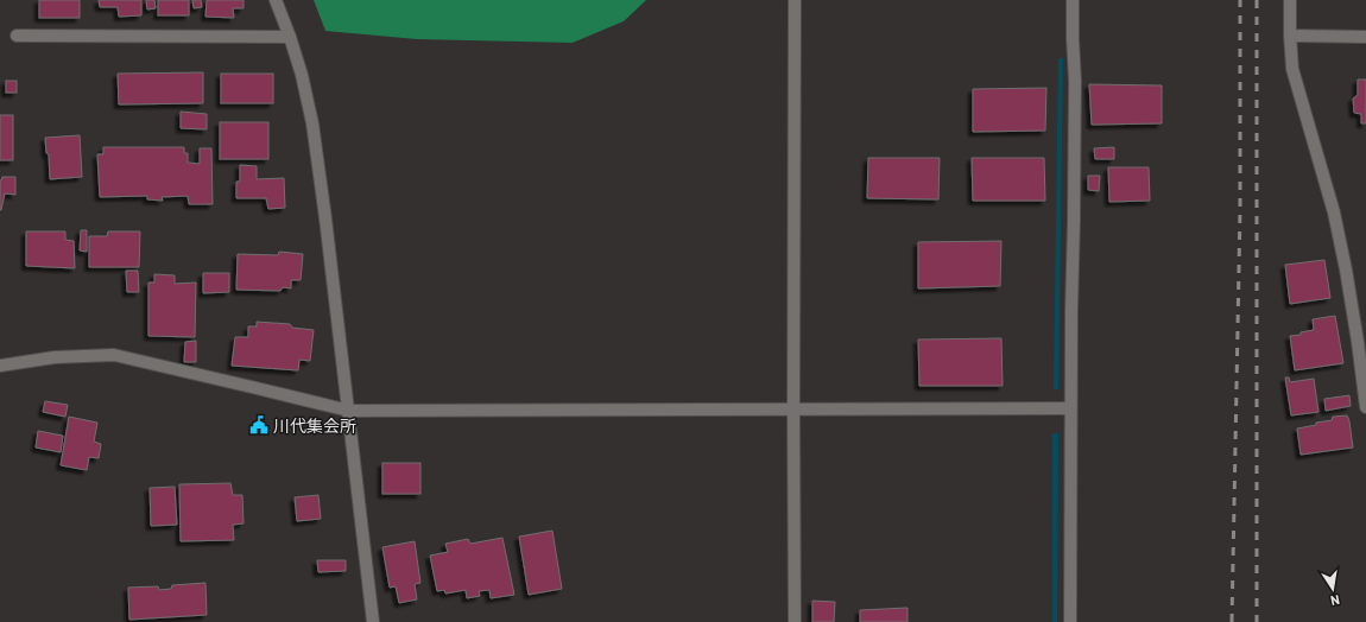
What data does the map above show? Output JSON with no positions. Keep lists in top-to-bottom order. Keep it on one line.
{"places":{"public building":["川代集会所"]},"north":"bottom"}
